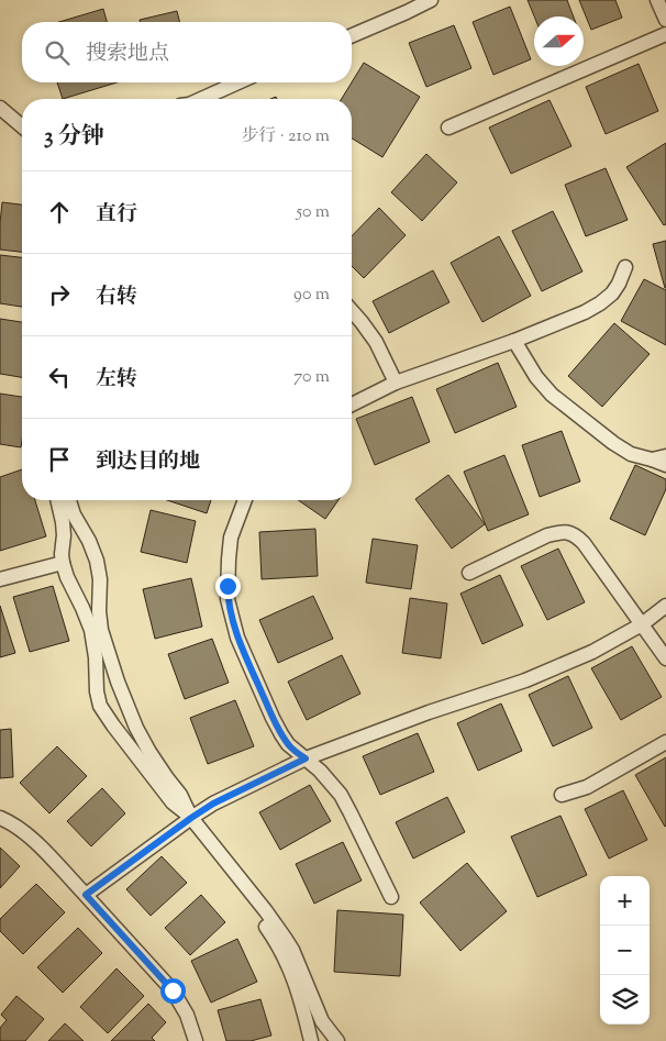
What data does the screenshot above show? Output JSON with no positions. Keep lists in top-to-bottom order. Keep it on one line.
{"north":"right","page":{"search":"搜索地点","heading":["3 分钟","步行 · 210 m"],"list":[["直行","50 m"],["右转","90 m"],["左转","70 m"],"到达目的地"],"map_buttons":["+","−"]}}
